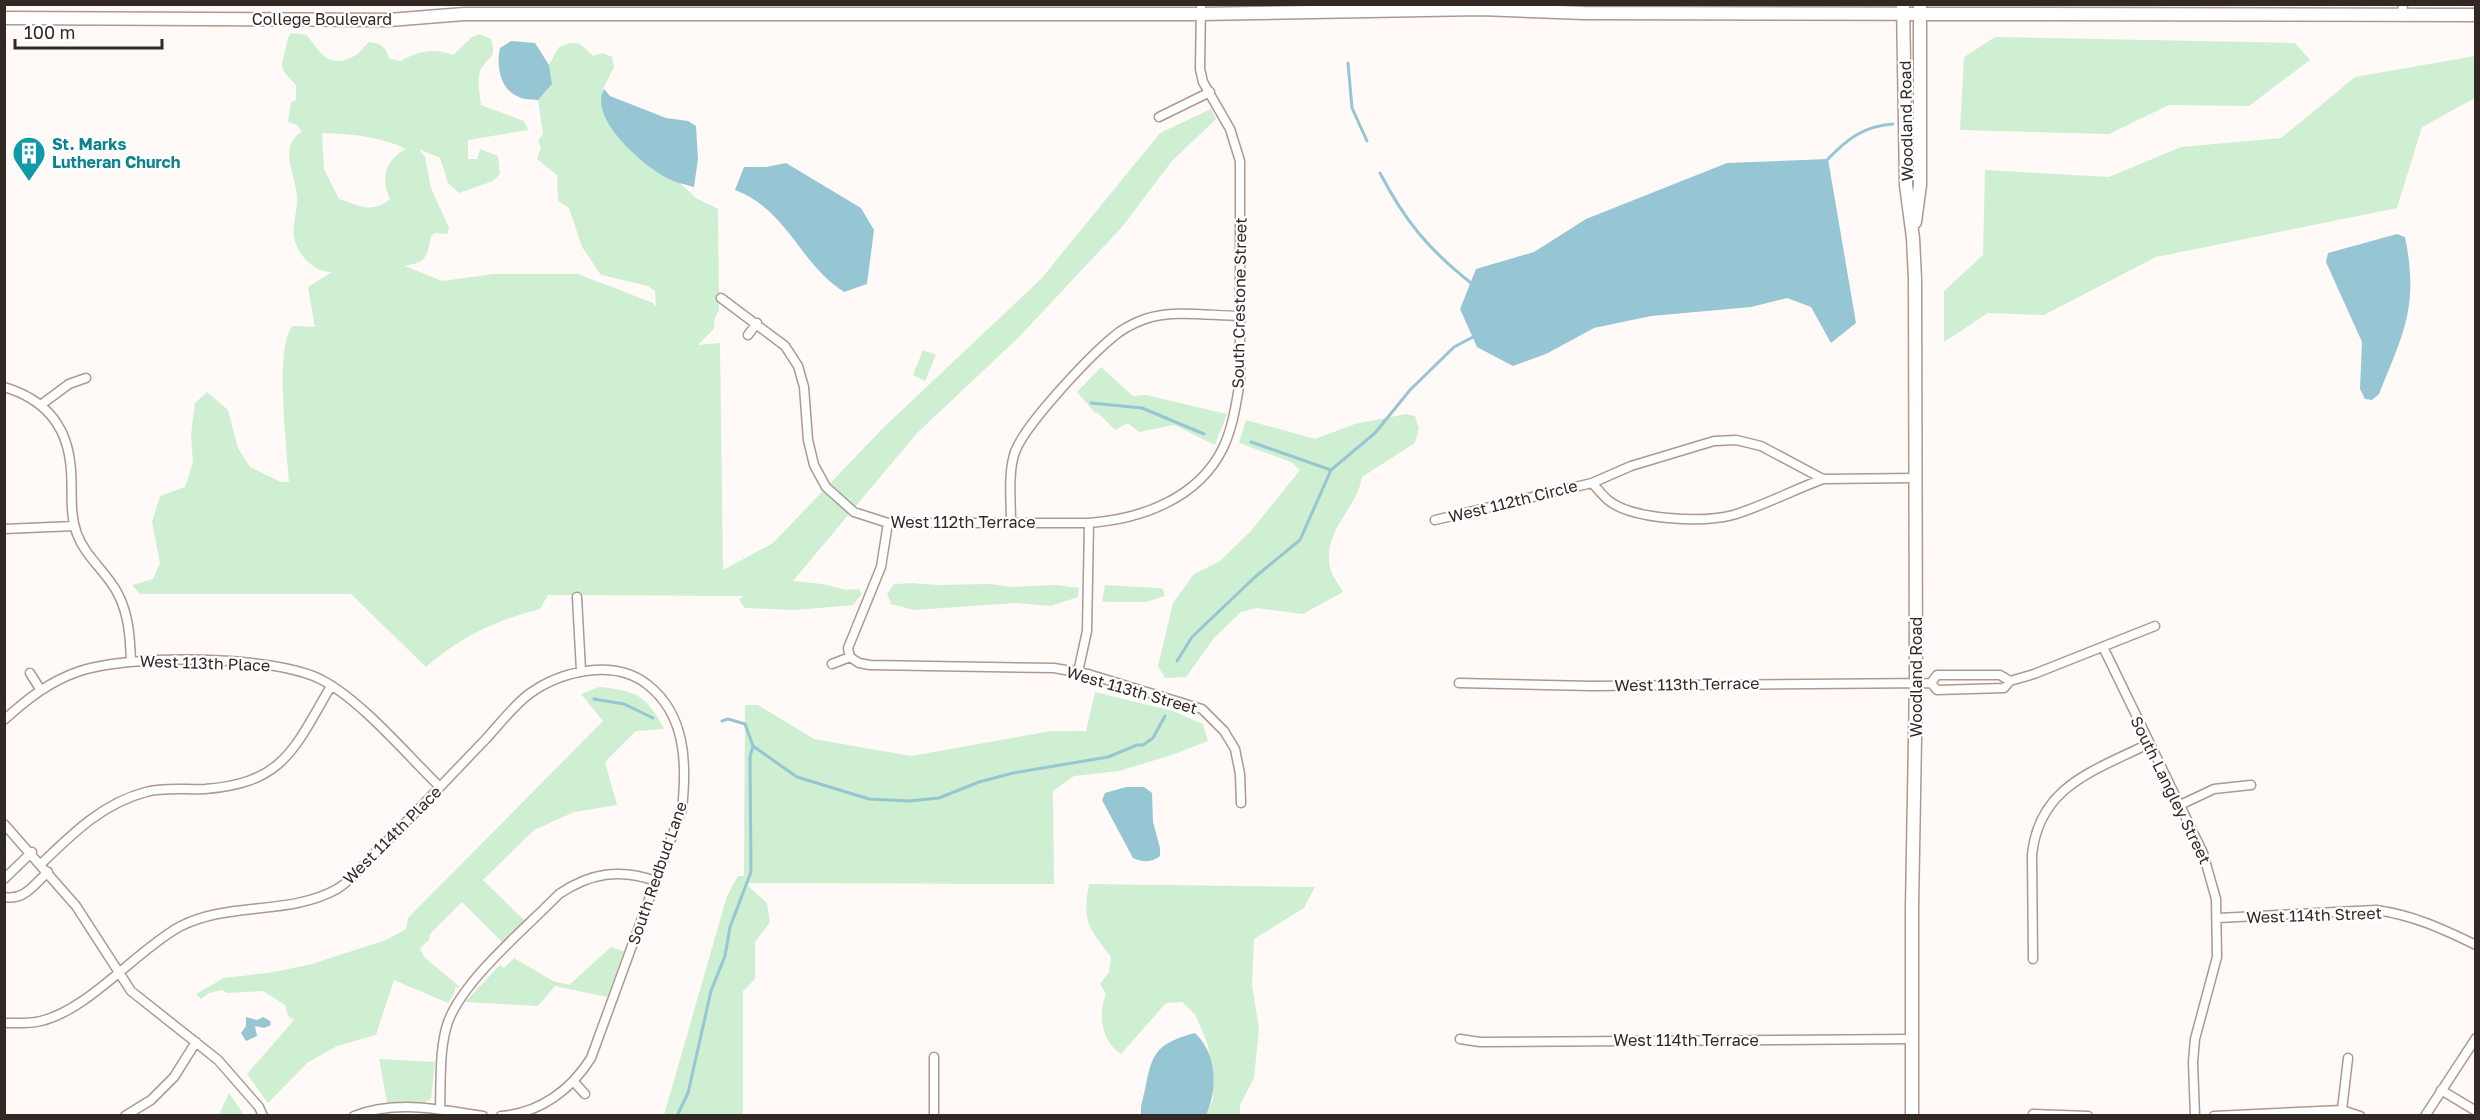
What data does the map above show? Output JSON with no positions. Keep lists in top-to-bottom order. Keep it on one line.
{"streets":{"main road":["College Boulevard","Woodland Road"],"street":["South Crestone Street","West 112th Circle","West 112th Terrace","West 113th Place","West 113th Terrace","West 113th Street","South Langley Street","West 114th Place","South Redbud Lane","West 114th Street","West 114th Terrace"]},"crossings":[["College Boulevard","Woodland Road"],["College Boulevard","South Crestone Street"],["Woodland Road","West 112th Circle"],["Woodland Road","West 113th Terrace"],["Woodland Road","West 114th Terrace"],["South Crestone Street","West 112th Terrace"],["West 113th Place","West 114th Place"],["South Langley Street","West 114th Street"],["West 114th Place","South Redbud Lane"]],"places":{"building":["St. Marks Lutheran Church"]},"scale_bar":"100 m"}
